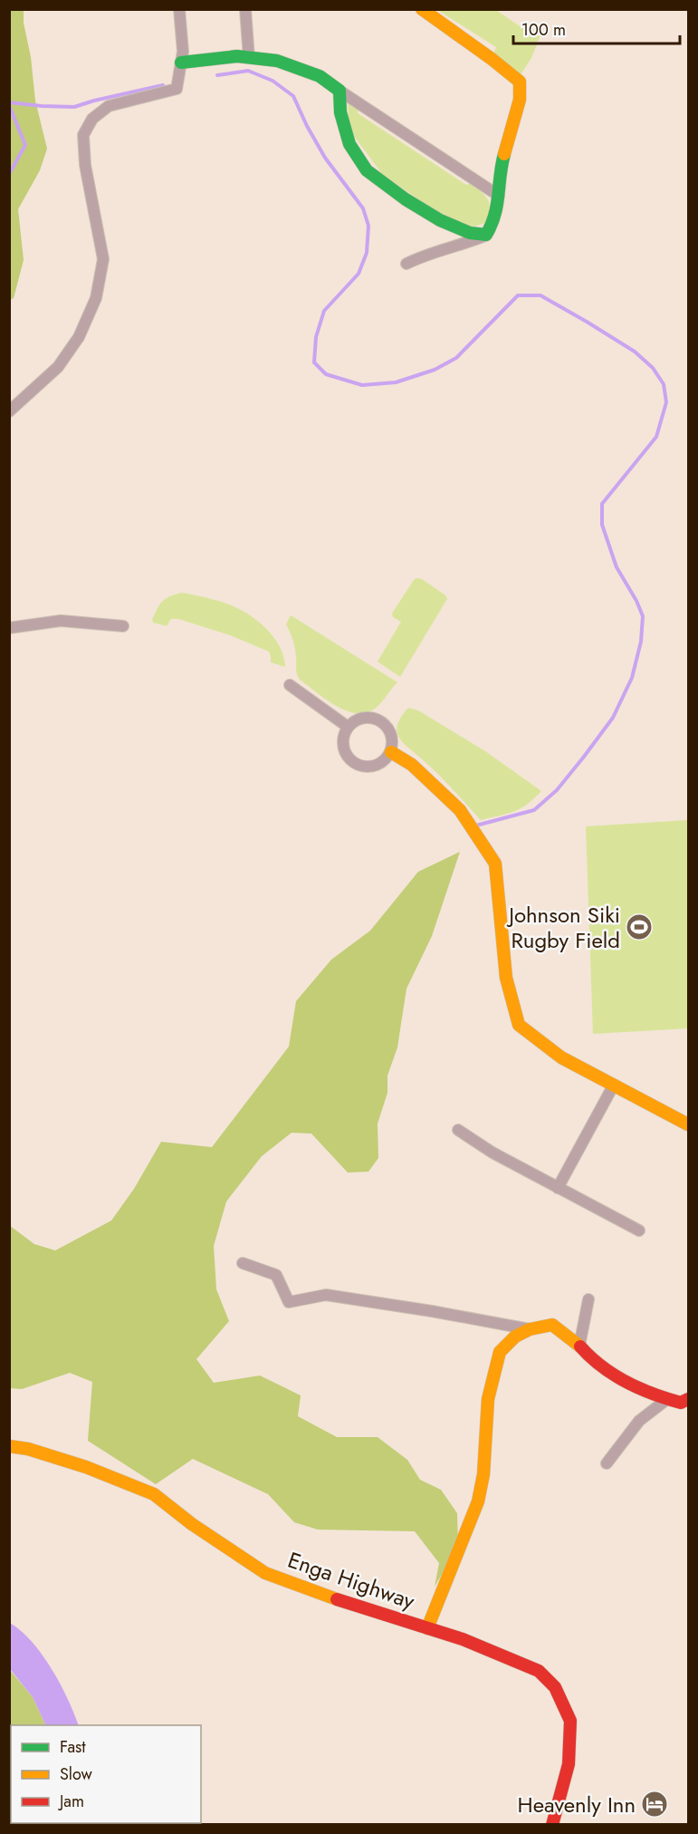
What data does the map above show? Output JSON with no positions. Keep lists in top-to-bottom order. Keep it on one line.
{"streets":{"street":["Enga Highway"]},"places":{"sports":["Johnson Siki Rugby Field"],"hotel":["Heavenly Inn"]},"legend":["Fast","Slow","Jam"],"scale_bar":"100 m"}
